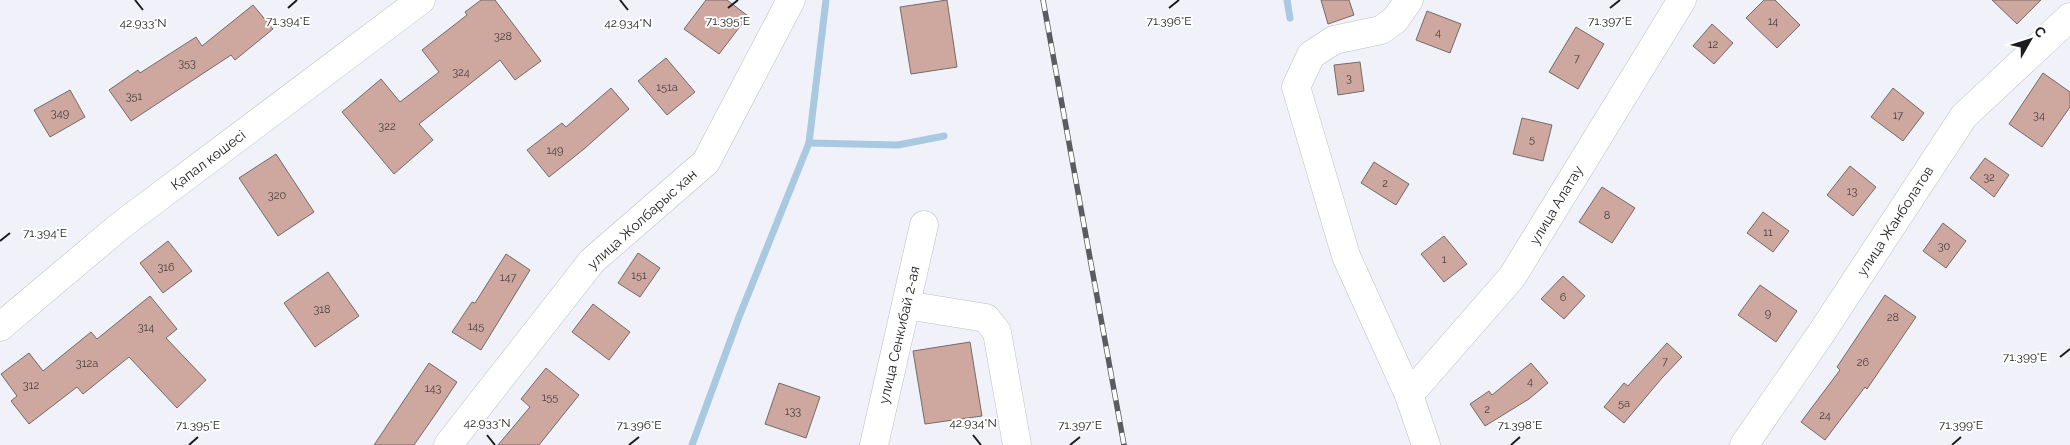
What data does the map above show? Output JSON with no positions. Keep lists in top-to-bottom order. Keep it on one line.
{"streets":{"street":["Қапал көшесі","улица Алатау","улица Жолбарыс хан","улица Жанболатов","улица Сенкибай 2-ая"]},"house_numbers":["14","4","328","12","7","353","324","3","151а","351","349","17","34","322","5","149","32","2","13","320","8","11","30","1","316","151","147","6","318","9","28","145","314","7","26","312а","4","312","143","155","5а","2","133","24"],"north":"top right","coordinates":["71.394°E","71.395°E","71.396°E","71.397°E","42.933°N","42.934°N","71.399°E","71.398°E"]}
